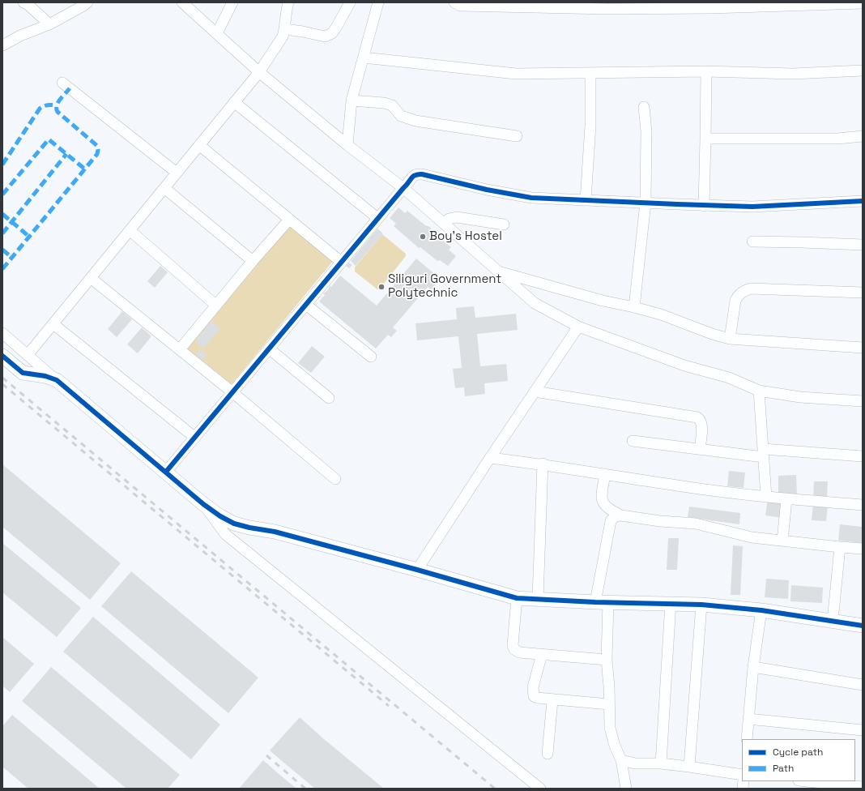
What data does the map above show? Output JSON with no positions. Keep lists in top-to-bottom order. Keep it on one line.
{"places":["Boy's Hostel","Siliguri Government Polytechnic"],"legend":["Cycle path","Path"]}
